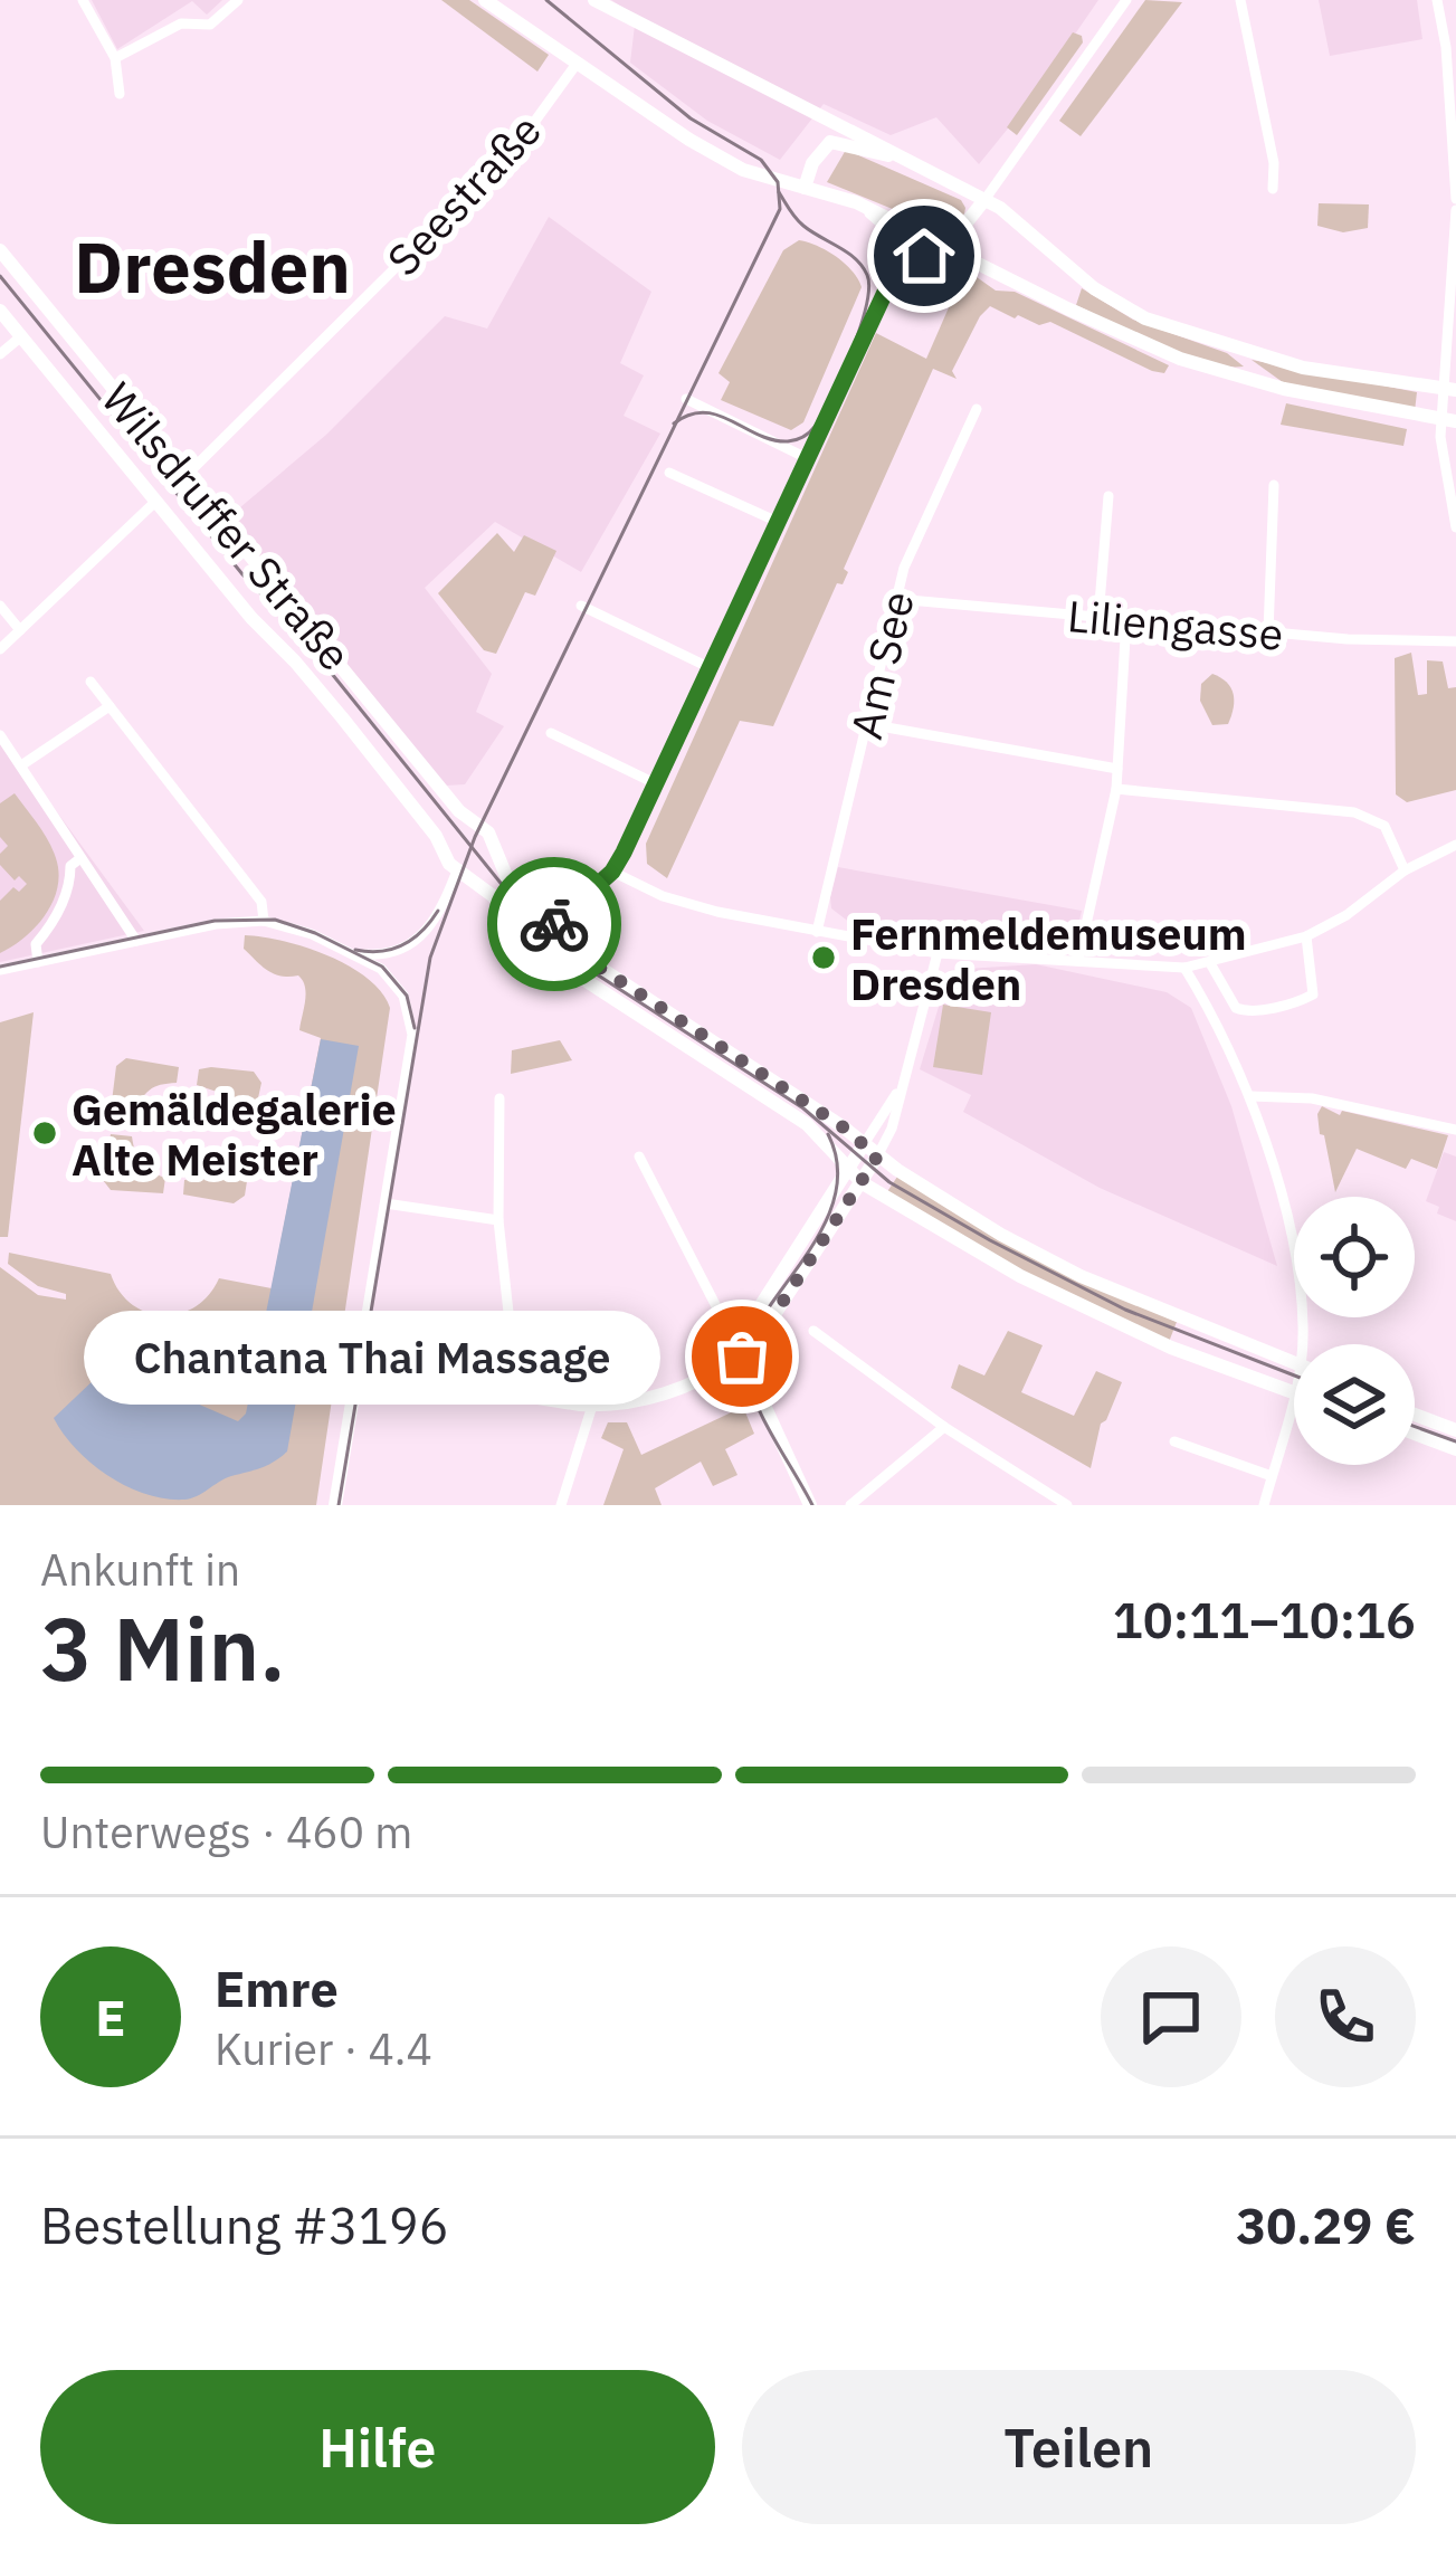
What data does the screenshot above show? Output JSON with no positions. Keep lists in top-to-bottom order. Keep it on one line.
{"streets":{"street":["Seestraße","Wilsdruffer Straße","Liliengasse","Am See"]},"crossings":[["Seestraße","Wilsdruffer Straße"],["Liliengasse","Am See"]],"districts":["Dresden"],"places":["Fernmeldemuseum Dresden","Gemäldegalerie Alte Meister","Chantana Thai Massage"],"page":{"bubble":"Chantana Thai Massage","heading":["3 Min.","Ankunft in","10:11–10:16"],"panel":["Emre","Kurier · 4.4","Bestellung #3196","30.29 €"],"bar":"Unterwegs · 460 m","round":"E","buttons":["Hilfe","Teilen"]}}
